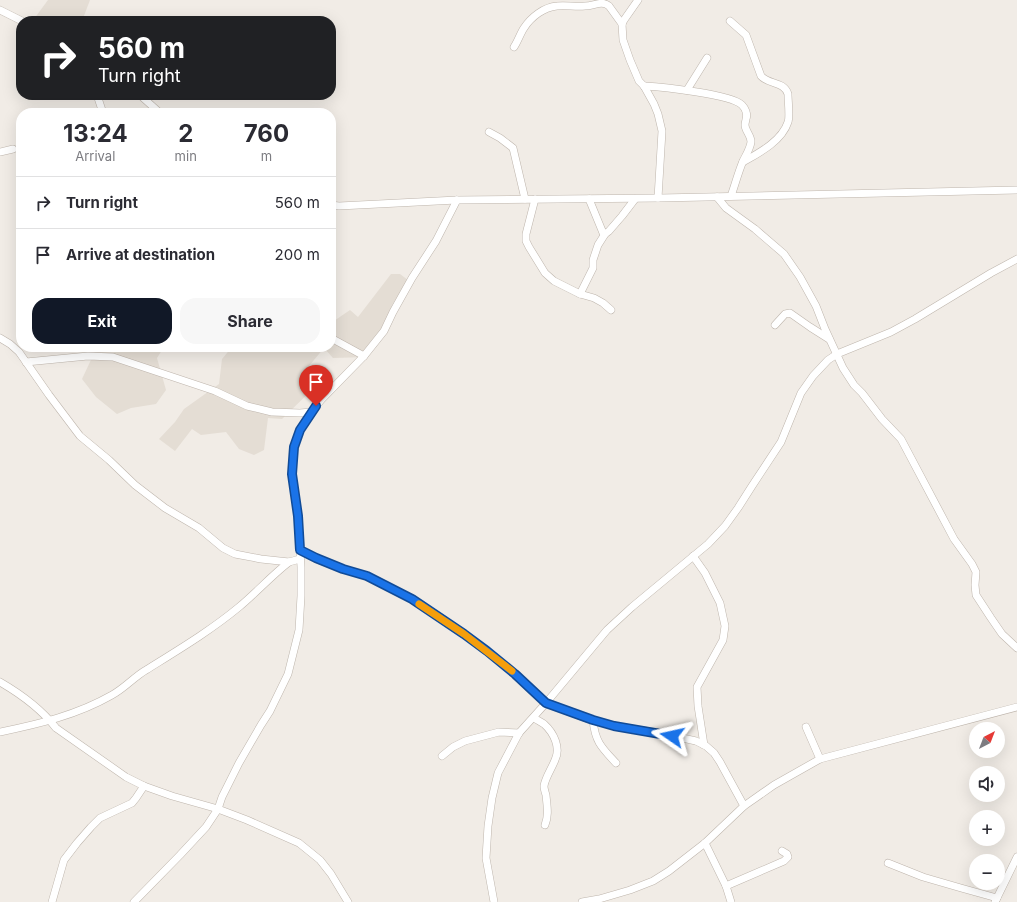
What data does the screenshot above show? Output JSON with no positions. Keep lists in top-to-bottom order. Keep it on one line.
{"north":"top right","page":{"turn":["560 m","Turn right"],"eta":["13:24","Arrival","2","min","760","m"],"list":[{"name":"Turn right","value":"560 m"},{"name":"Arrive at destination","value":"200 m"}],"buttons":["Exit","Share"],"map_buttons":["+","−"]}}
